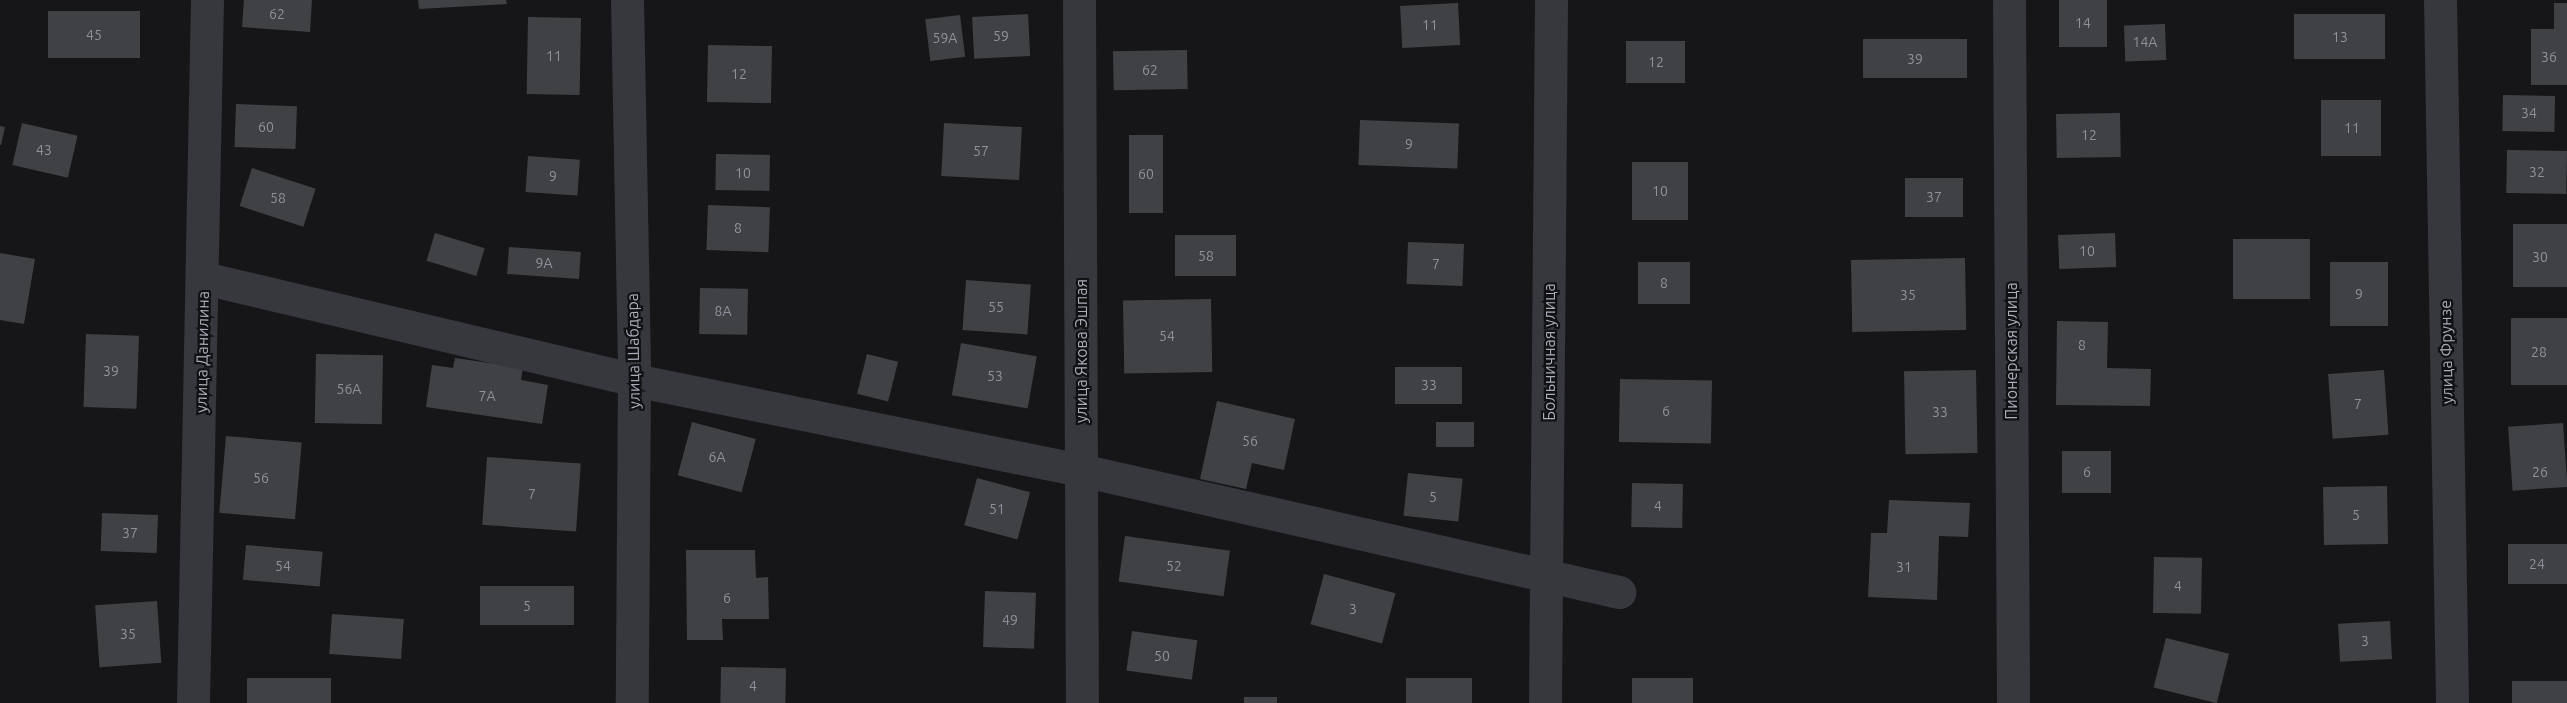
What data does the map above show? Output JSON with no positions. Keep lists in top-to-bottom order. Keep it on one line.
{"streets":{"street":["улица Шабдара","улица Якова Эшпая","Пионерская улица","улица Данилина","Больничная улица","улица Фрунзе"]},"house_numbers":["62","14","11","45","59","13","59А","14А","11","36","39","12","62","12","34","60","11","12","9","43","57","32","10","60","9","10","37","58","8","10","58","30","9А","7","8","9","35","55","8А","54","8","28","39","53","33","56А","7А","7","6","33","56","6А","6","26","56","7","5","4","51","5","37","24","54","52","31","4","6","5","3","49","35","3","50","4"]}
